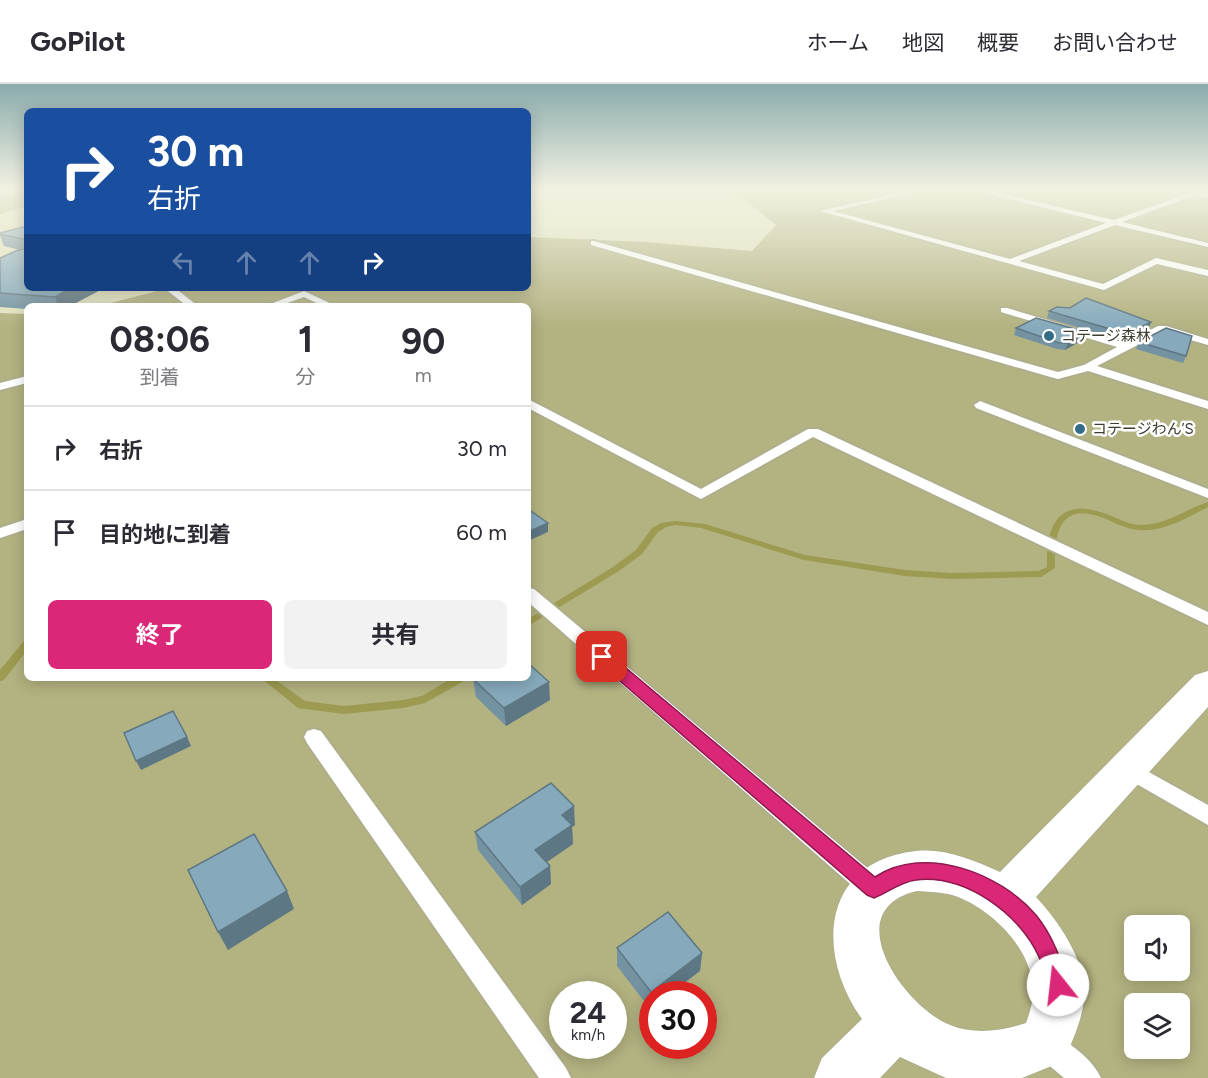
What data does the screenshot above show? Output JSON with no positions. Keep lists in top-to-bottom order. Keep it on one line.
{"places":["コテージ森林","コテージわん’S"],"page":{"header":"GoPilot","nav":["ホーム","地図","概要","お問い合わせ"],"turn":["30 m","右折"],"eta":["08:06","到着","1","分","90","m"],"list":[{"name":"右折","value":"30 m"},{"name":"目的地に到着","value":"60 m"}],"buttons":["終了","共有"],"speed":"24 km/h","limit":"30"}}
